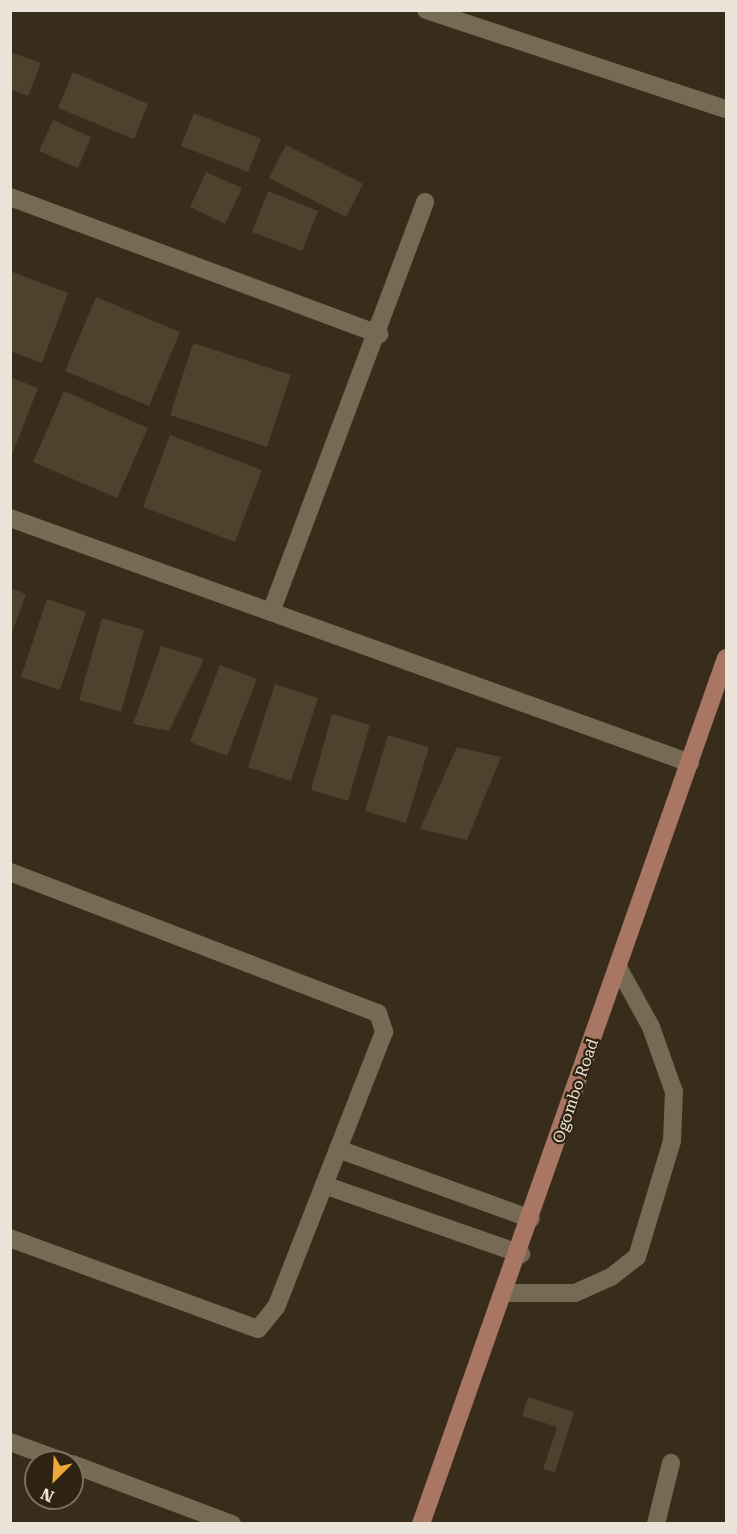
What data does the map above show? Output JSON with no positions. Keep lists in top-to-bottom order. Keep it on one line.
{"streets":{"main road":["Ogombo Road"]},"north":"bottom left"}
